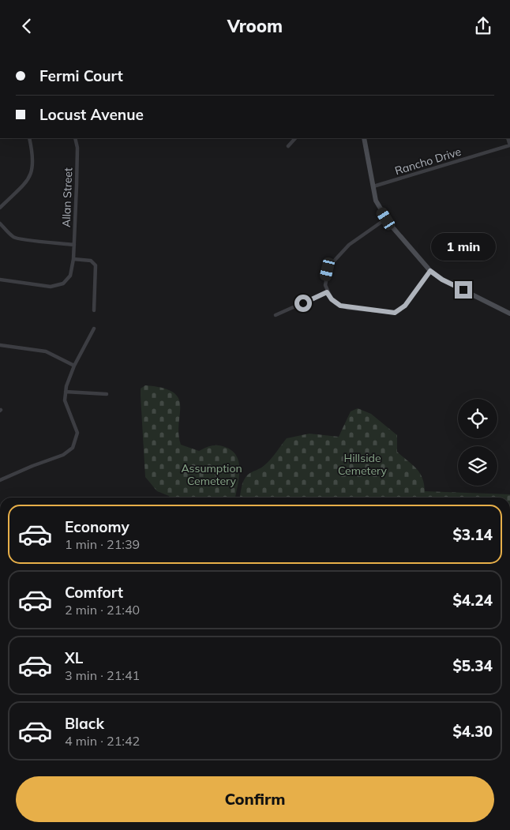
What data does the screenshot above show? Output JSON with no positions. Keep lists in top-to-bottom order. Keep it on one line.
{"streets":{"street":["Rancho Drive","Allan Street"]},"parks":["Hillside Cemetery","Assumption Cemetery"],"page":{"header":"Vroom","banner":["Fermi Court","Locust Avenue"],"bubble":"1 min","list":[{"name":"Economy","note":"1 min · 21:39","value":"$3.14"},{"name":"Comfort","note":"2 min · 21:40","value":"$4.24"},{"name":"XL","note":"3 min · 21:41","value":"$5.34"},{"name":"Black","note":"4 min · 21:42","value":"$4.30"}],"buttons":"Confirm"}}
